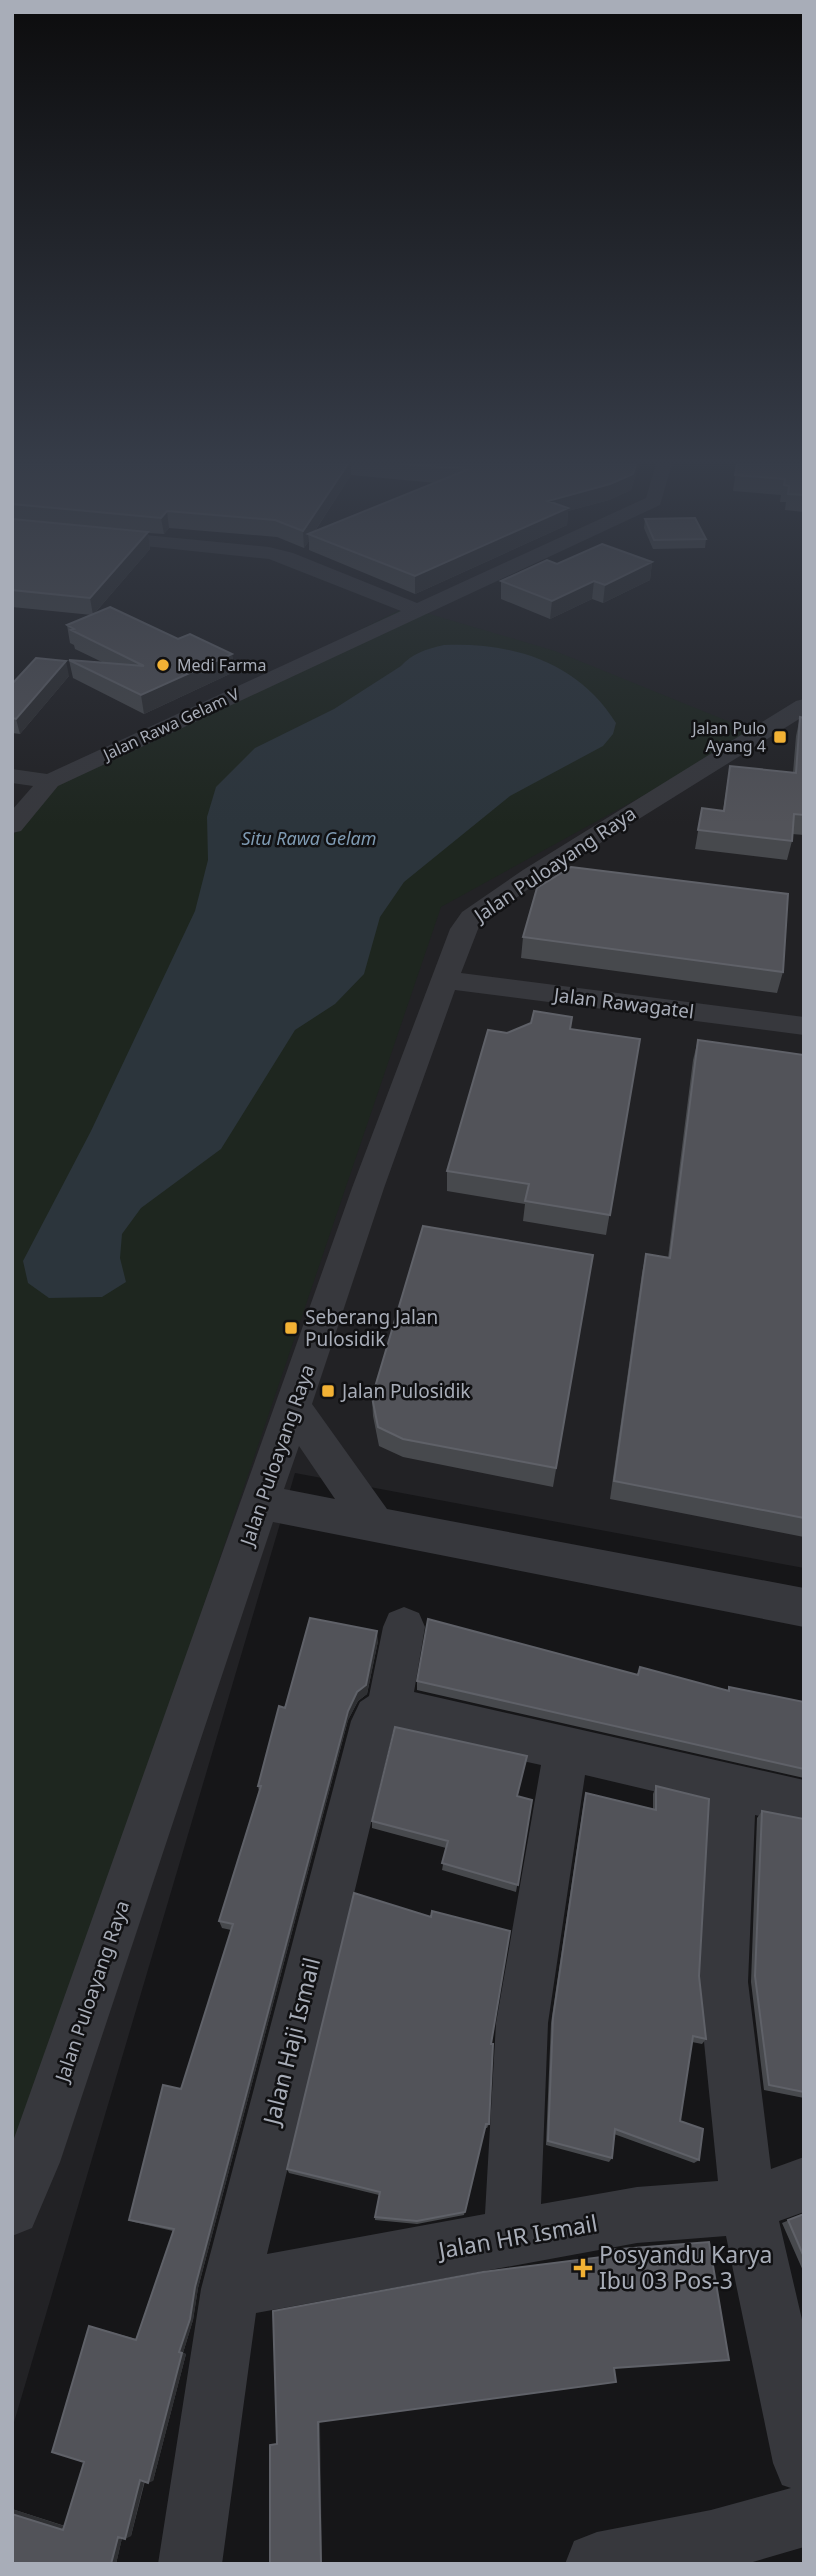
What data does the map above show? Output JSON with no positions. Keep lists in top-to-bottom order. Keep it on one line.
{"streets":{"street":["Jalan Rawa Gelam V","Jalan Puloayang Raya","Jalan Rawagatel","Jalan Haji Ismail","Jalan HR Ismail"]},"crossings":[["Jalan Puloayang Raya","Jalan Rawagatel"],["Jalan Haji Ismail","Jalan HR Ismail"]],"water":["Situ Rawa Gelam"],"places":{"other":["Medi Farma"],"transit":["Jalan Pulo Ayang 4","Seberang Jalan Pulosidik","Jalan Pulosidik"],"health":["Posyandu Karya Ibu 03 Pos-3"]}}
